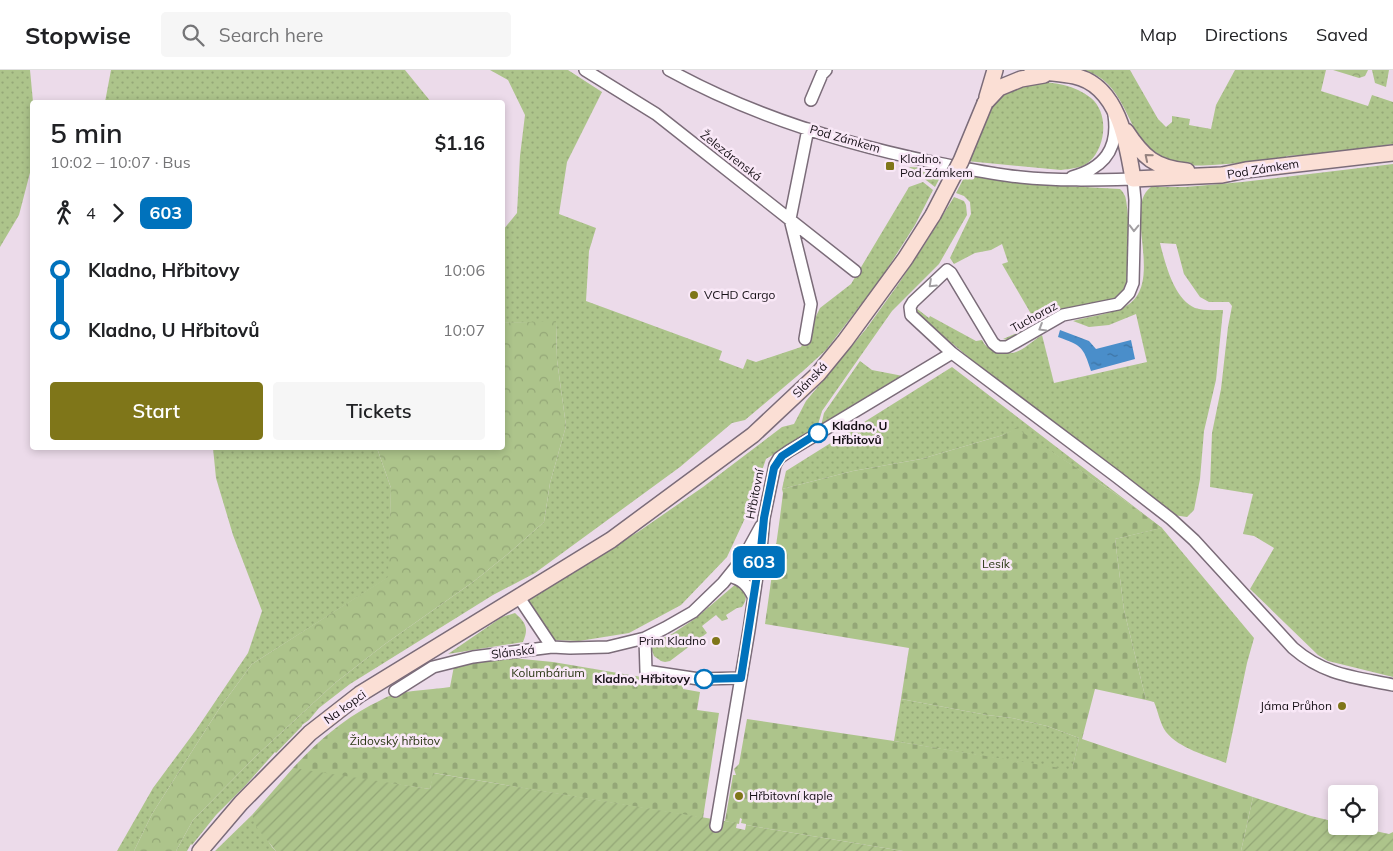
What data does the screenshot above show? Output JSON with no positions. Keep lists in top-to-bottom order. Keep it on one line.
{"streets":{"main road":["Pod Zámkem","Slánská","Na kopci"],"street":["Železárenská","Tuchoraz","Hřbitovní"]},"crossings":[["Pod Zámkem","Tuchoraz"],["Tuchoraz","Hřbitovní"],["Slánská","Hřbitovní"],["Slánská","Na kopci"]],"parks":["Lesík","Kolumbárium","Židovský hřbitov"],"places":{"transit":["Kladno, Pod Zámkem"],"other":["VCHD Cargo","Kladno, U Hřbitovů","Prim Kladno","Kladno, Hřbitovy","Jáma Průhon","Hřbitovní kaple"]},"lines":["bus line 603"],"page":{"header":"Stopwise","search":"Search here","nav":["Map","Directions","Saved"],"on_map":"603","heading":["5 min","10:02 – 10:07 · Bus","$1.16"],"legs":["4","603"],"list":[{"name":"Kladno, Hřbitovy","value":"10:06"},{"name":"Kladno, U Hřbitovů","value":"10:07"}],"buttons":["Start","Tickets"]}}
